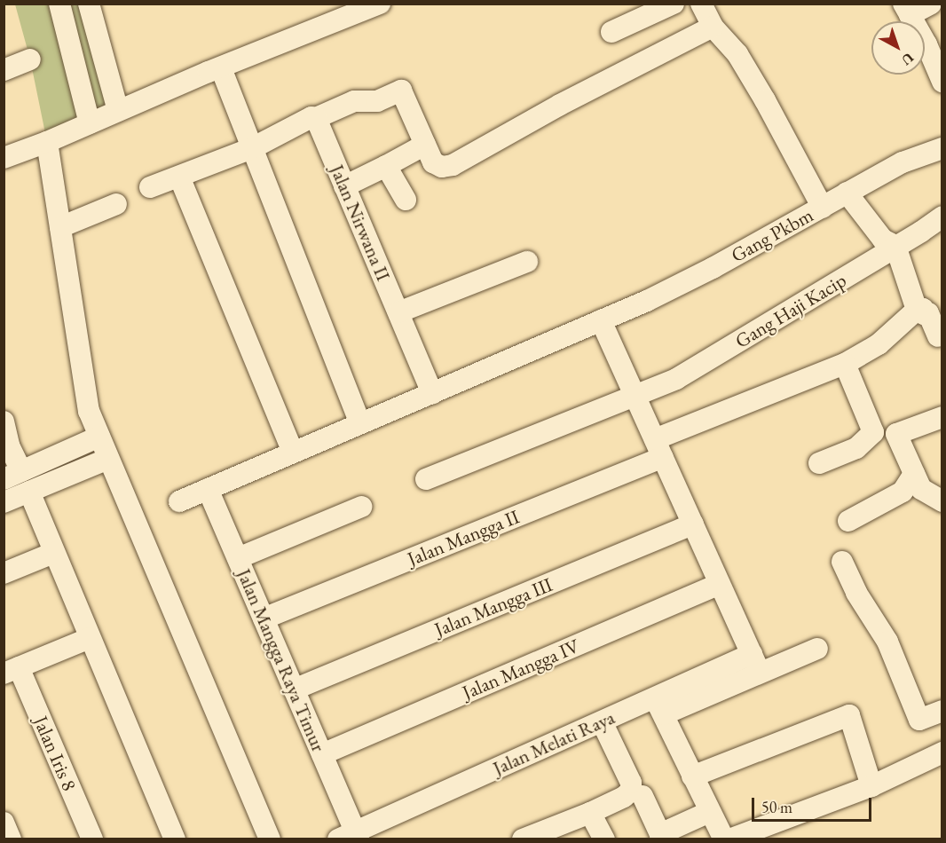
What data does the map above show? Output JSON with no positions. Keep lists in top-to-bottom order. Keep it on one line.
{"streets":{"street":["Jalan Nirwana II","Gang Pkbm","Gang Haji Kacip","Jalan Mangga II","Jalan Mangga III","Jalan Mangga Raya Timur","Jalan Mangga IV","Jalan Melati Raya","Jalan Iris 8"]},"crossings":[["Jalan Nirwana II","Gang Pkbm"],["Gang Pkbm","Jalan Mangga Raya Timur"],["Jalan Mangga II","Jalan Mangga Raya Timur"],["Jalan Mangga III","Jalan Mangga Raya Timur"],["Jalan Mangga Raya Timur","Jalan Mangga IV"],["Jalan Mangga Raya Timur","Jalan Melati Raya"]],"scale_bar":"50 m","north":"bottom right"}
